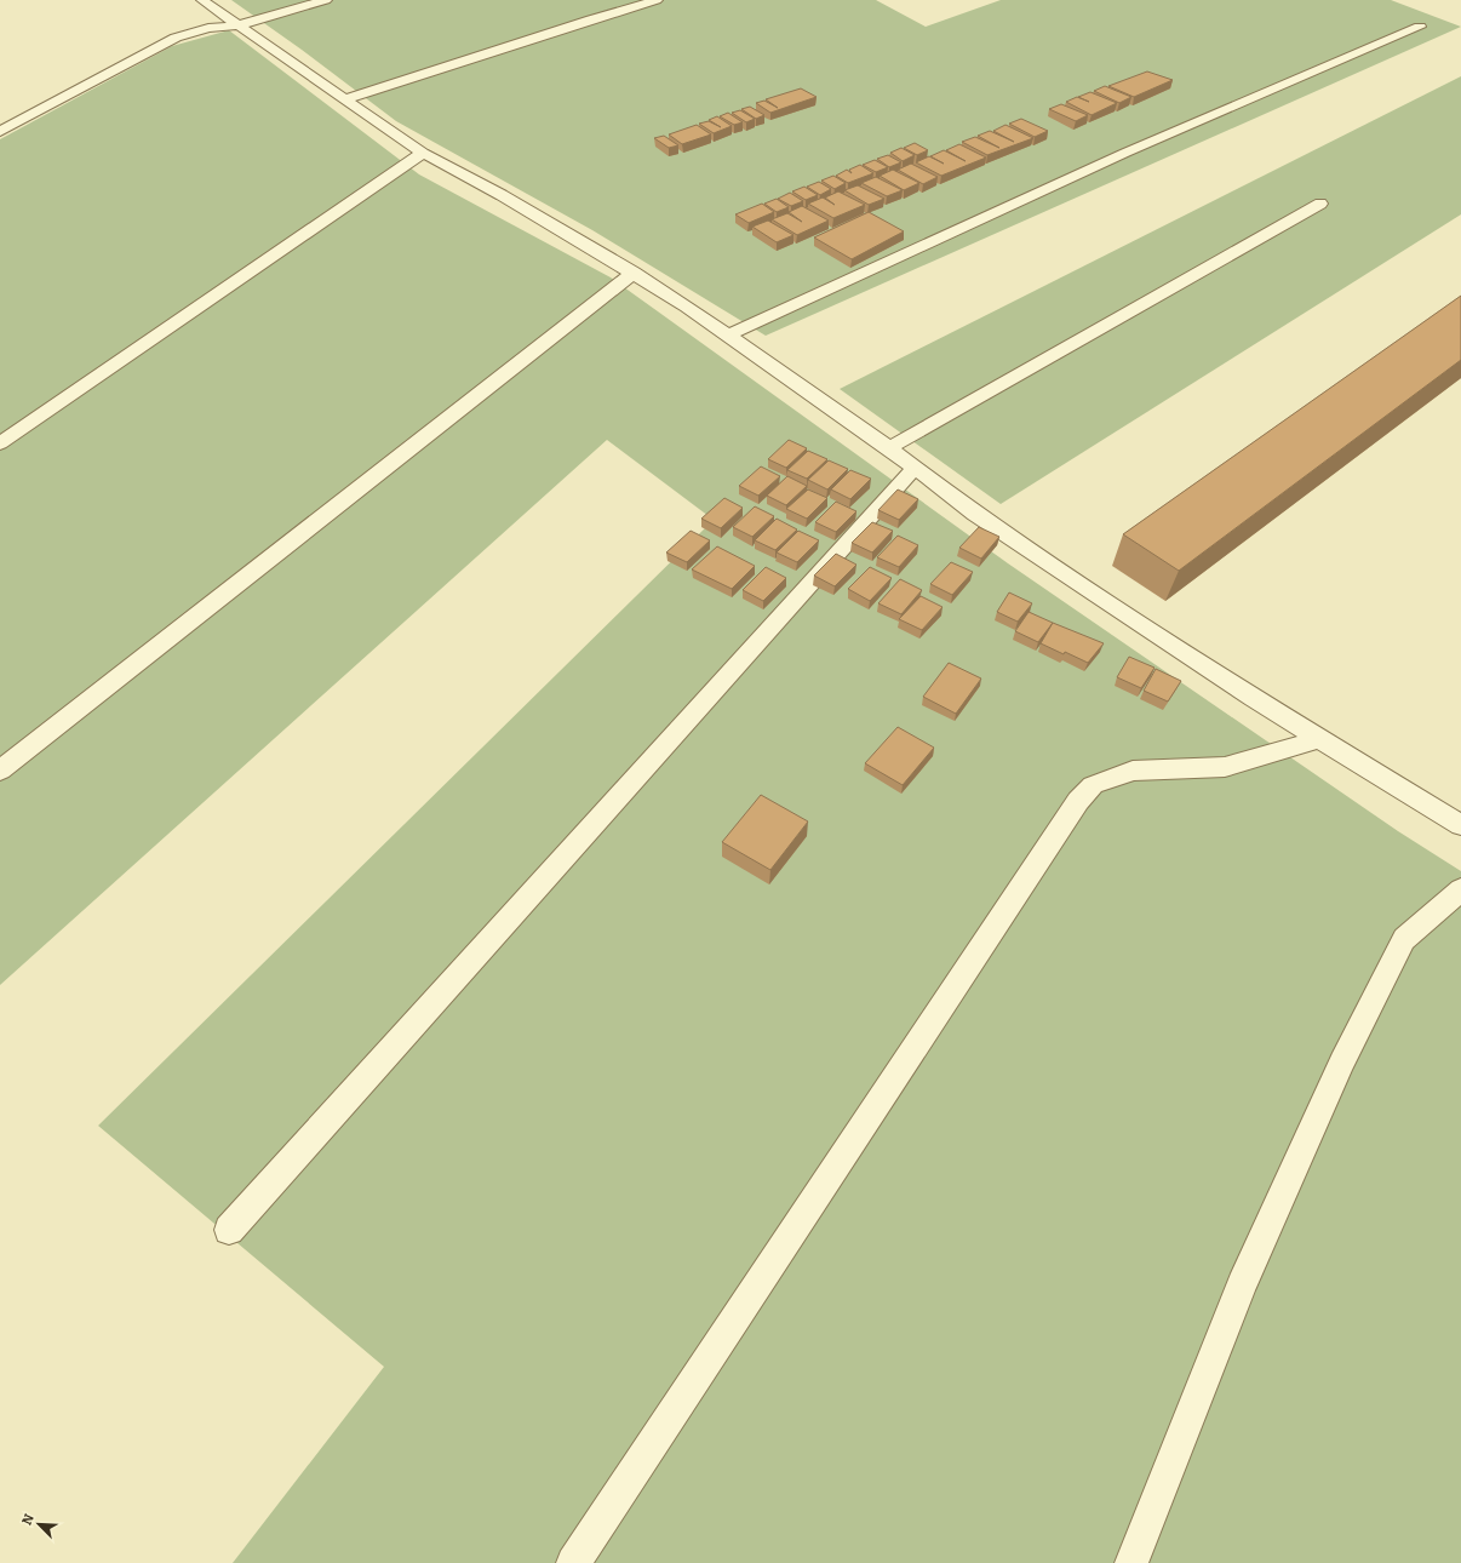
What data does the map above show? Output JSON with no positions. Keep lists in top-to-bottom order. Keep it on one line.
{"north":"top left"}
